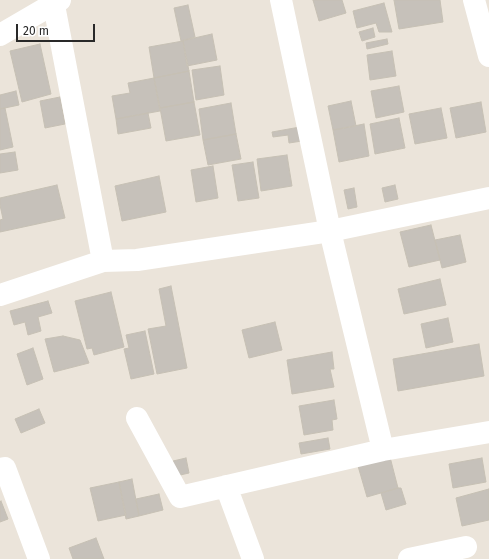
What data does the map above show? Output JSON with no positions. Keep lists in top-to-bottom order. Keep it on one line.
{"scale_bar":"20 m"}
